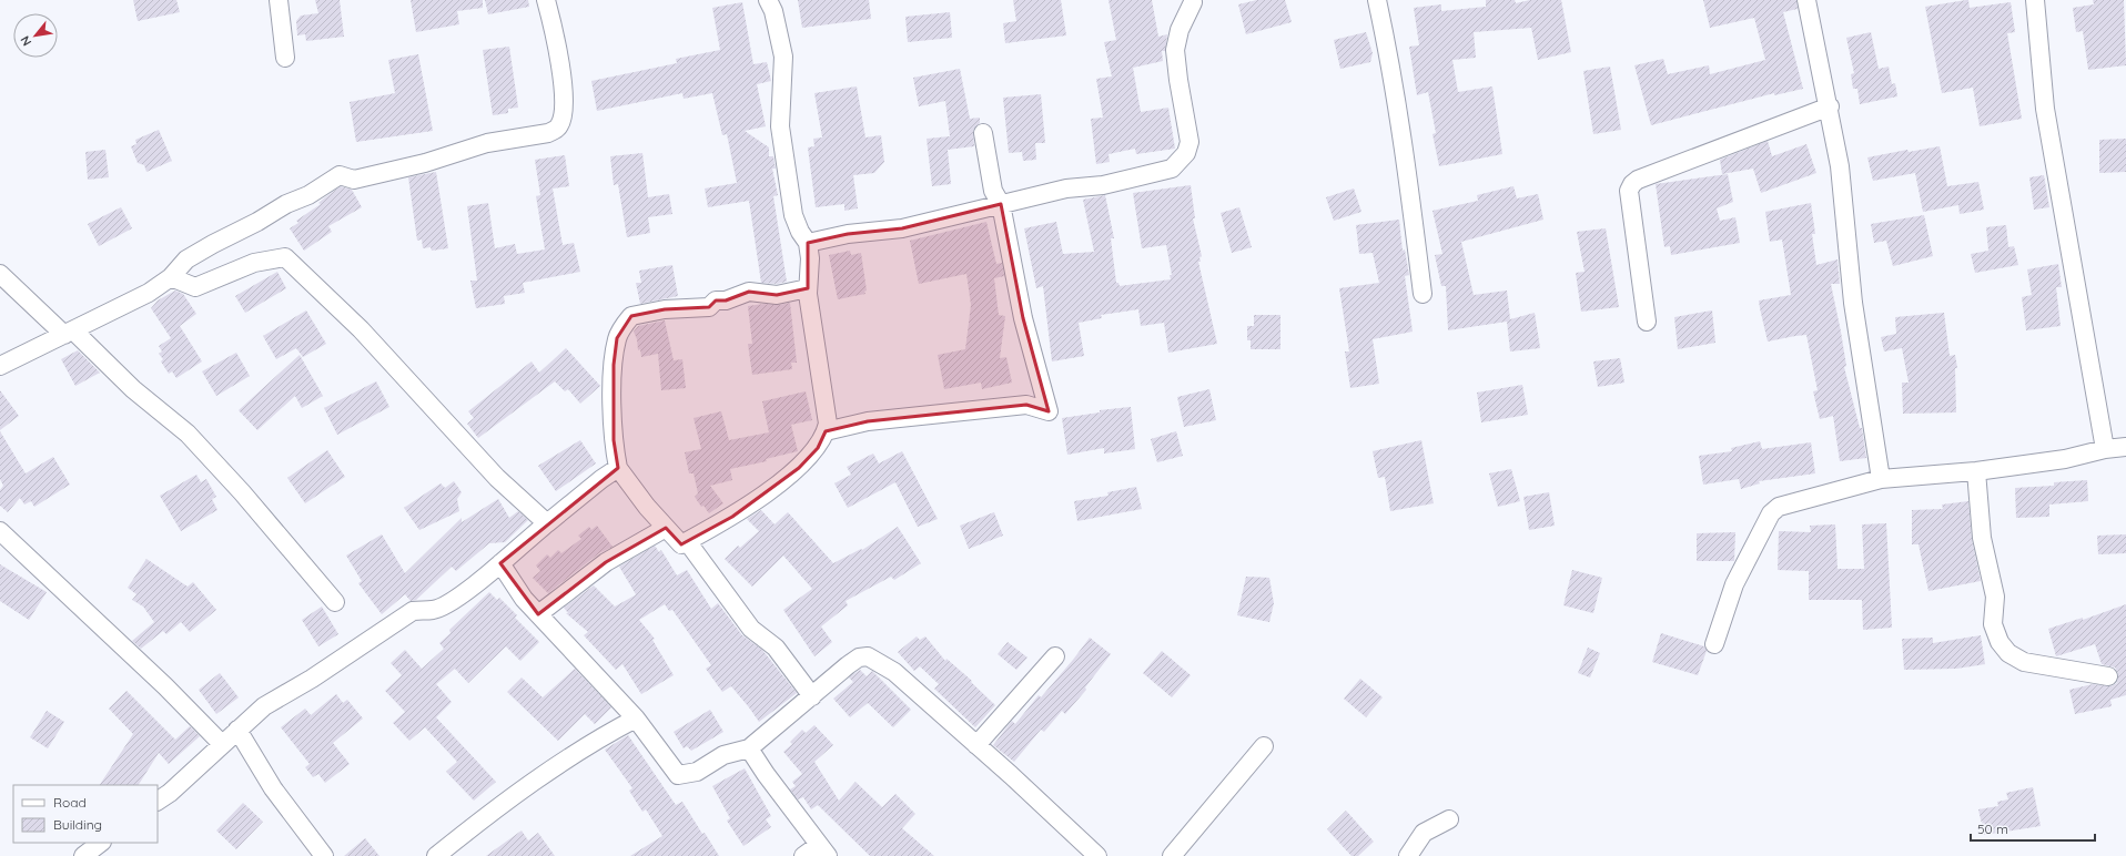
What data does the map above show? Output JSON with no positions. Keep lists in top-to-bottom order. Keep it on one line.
{"legend":["Road","Building"],"scale_bar":"50 m","north":"bottom left"}
